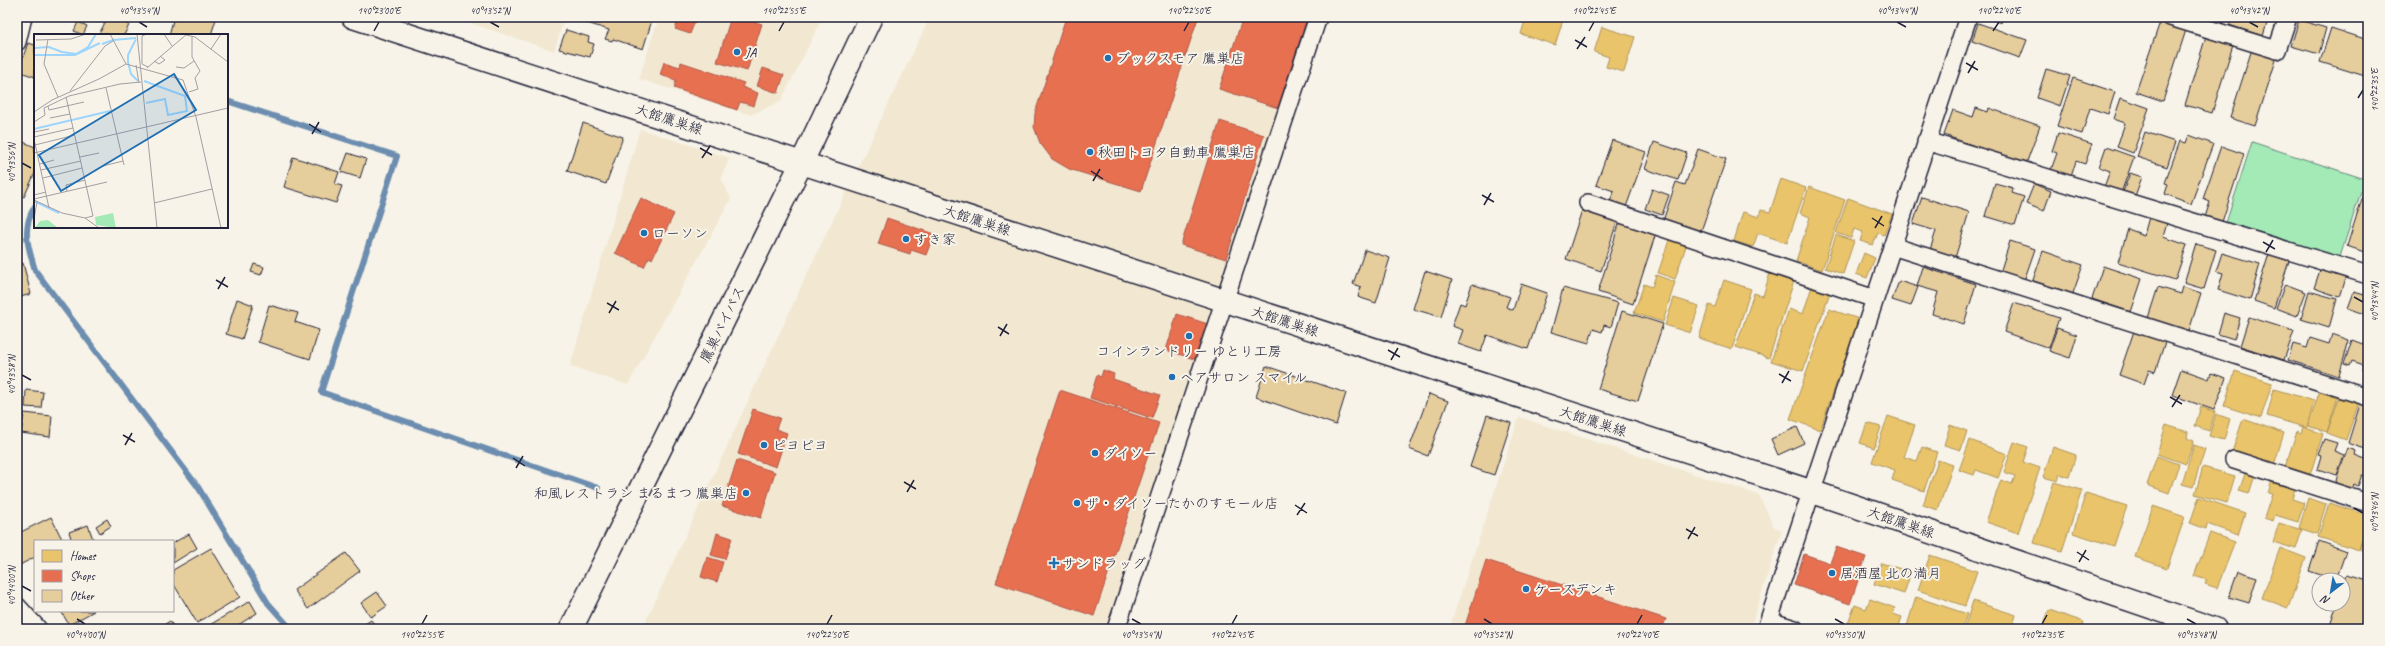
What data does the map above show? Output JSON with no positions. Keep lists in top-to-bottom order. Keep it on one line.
{"streets":{"main road":["大館鷹巣線","鷹巣バイパス"]},"crossings":[["大館鷹巣線","鷹巣バイパス"]],"places":{"other":["JA","ブックスモア 鷹巣店","秋田トヨタ自動車 鷹巣店","ローソン","すき家","コインランドリー ゆとり工房","ヘアサロン スマイル","ピヨピヨ","ダイソー","和風レストラン まるまつ 鷹巣店","ザ・ダイソーたかのすモール店","居酒屋 北の満月","ケーズデンキ"],"health":["サンドラッグ"]},"legend":["Homes","Shops","Other"],"north":"bottom left","coordinates":["40°13'54\"N","140°23'00\"E","40°13'52\"N","140°22'55\"E","140°22'50\"E","140°22'45\"E","40°13'44\"N","140°22'40\"E","40°13'42\"N","140°22'35\"E","40°13'56\"N","40°13'58\"N","40°13'46\"N","40°14'00\"N","40°13'50\"N","40°13'48\"N"]}
